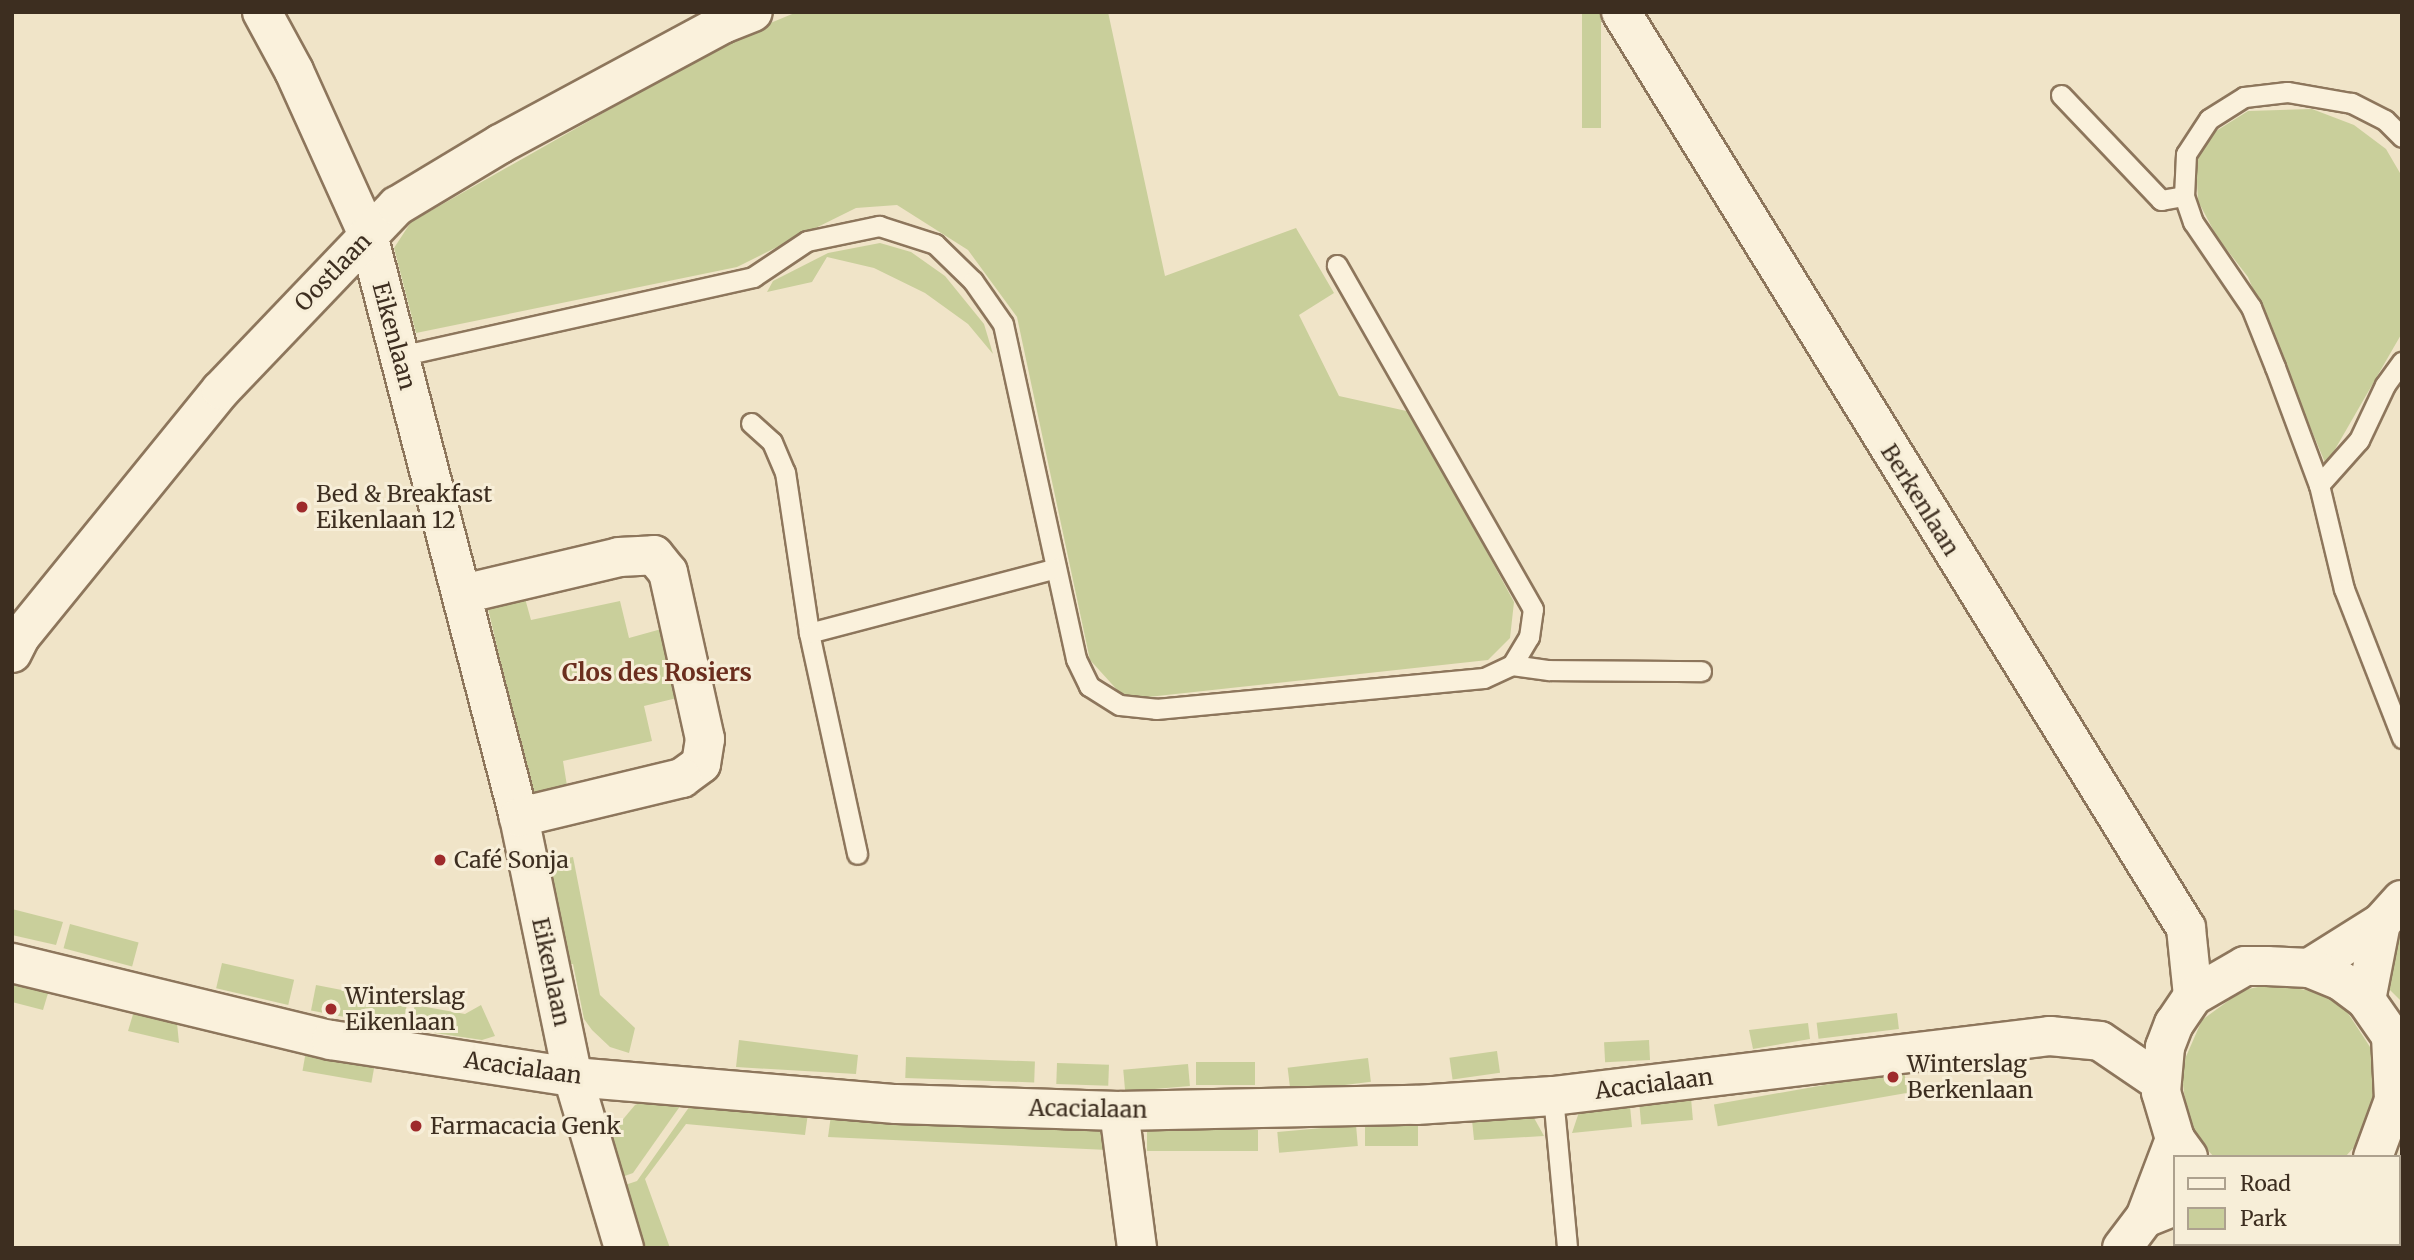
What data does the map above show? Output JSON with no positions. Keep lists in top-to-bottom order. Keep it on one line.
{"streets":{"street":["Oostlaan","Eikenlaan","Berkenlaan","Acacialaan"]},"crossings":[["Oostlaan","Eikenlaan"],["Eikenlaan","Acacialaan"]],"districts":["Clos des Rosiers"],"places":["Bed & Breakfast Eikenlaan 12","Café Sonja","Winterslag Eikenlaan","Winterslag Berkenlaan","Farmacacia Genk"],"legend":["Road","Park"]}
